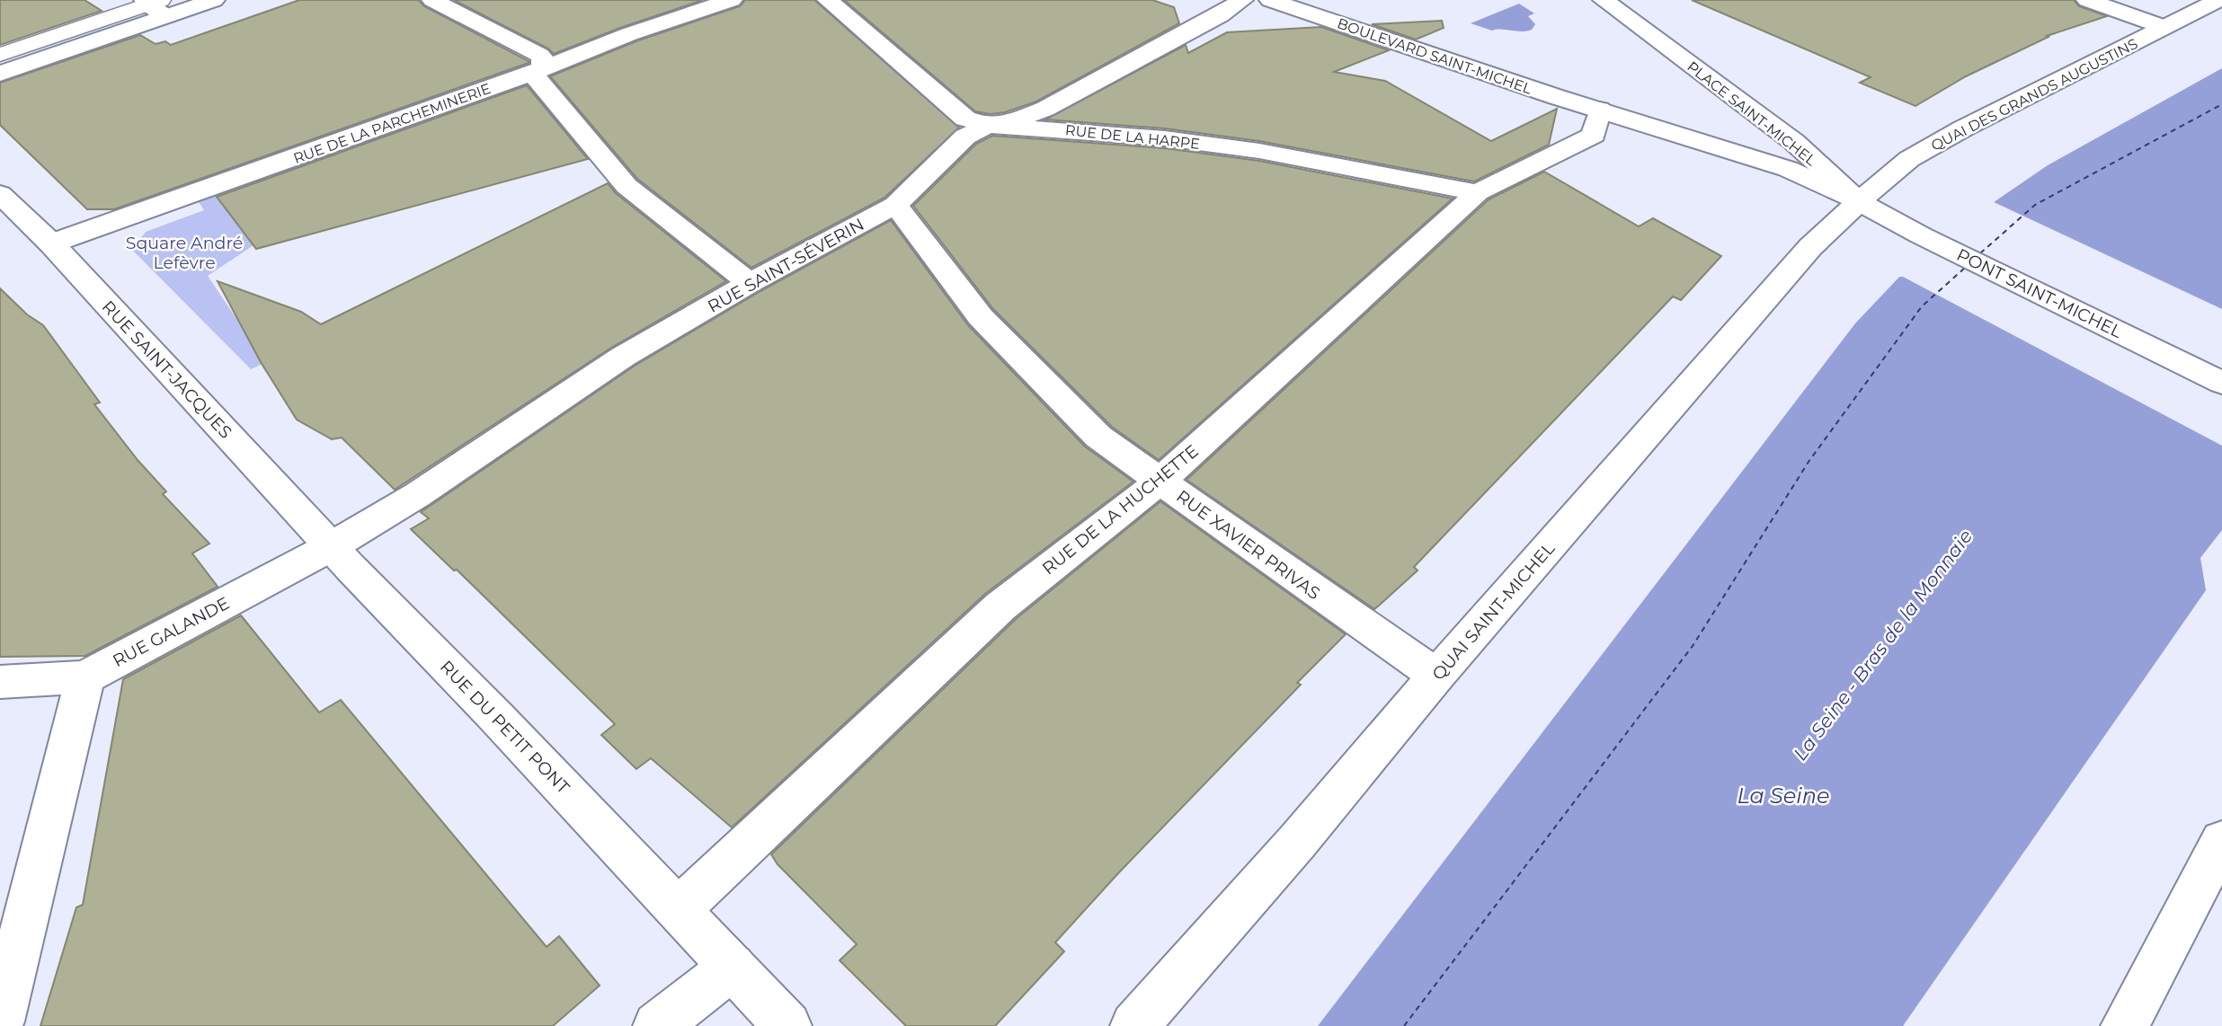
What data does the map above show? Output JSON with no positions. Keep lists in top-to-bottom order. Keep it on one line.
{"streets":{"street":["BOULEVARD SAINT-MICHEL","QUAI DES GRANDS AUGUSTINS","PLACE SAINT-MICHEL","RUE DE LA PARCHEMINERIE","RUE DE LA HARPE","RUE SAINT-SÉVERIN","PONT SAINT-MICHEL","RUE SAINT-JACQUES","RUE DE LA HUCHETTE","RUE XAVIER PRIVAS","QUAI SAINT-MICHEL","RUE GALANDE","RUE DU PETIT PONT"]},"crossings":[["BOULEVARD SAINT-MICHEL","PLACE SAINT-MICHEL"],["BOULEVARD SAINT-MICHEL","RUE DE LA HUCHETTE"],["QUAI DES GRANDS AUGUSTINS","PLACE SAINT-MICHEL"],["QUAI DES GRANDS AUGUSTINS","PONT SAINT-MICHEL"],["QUAI DES GRANDS AUGUSTINS","QUAI SAINT-MICHEL"],["PLACE SAINT-MICHEL","PONT SAINT-MICHEL"],["PLACE SAINT-MICHEL","RUE DE LA HUCHETTE"],["PLACE SAINT-MICHEL","QUAI SAINT-MICHEL"],["RUE DE LA PARCHEMINERIE","RUE SAINT-JACQUES"],["RUE DE LA HARPE","RUE SAINT-SÉVERIN"],["RUE DE LA HARPE","RUE DE LA HUCHETTE"],["RUE SAINT-SÉVERIN","RUE SAINT-JACQUES"],["RUE SAINT-SÉVERIN","RUE XAVIER PRIVAS"],["RUE SAINT-SÉVERIN","RUE GALANDE"],["RUE SAINT-SÉVERIN","RUE DU PETIT PONT"],["PONT SAINT-MICHEL","QUAI SAINT-MICHEL"],["RUE SAINT-JACQUES","RUE GALANDE"],["RUE SAINT-JACQUES","RUE DU PETIT PONT"],["RUE DE LA HUCHETTE","RUE XAVIER PRIVAS"],["RUE DE LA HUCHETTE","RUE DU PETIT PONT"],["RUE XAVIER PRIVAS","QUAI SAINT-MICHEL"],["RUE GALANDE","RUE DU PETIT PONT"]],"water":["La Seine - Bras de la Monnaie","La Seine"],"parks":["Square André Lefèvre"]}
